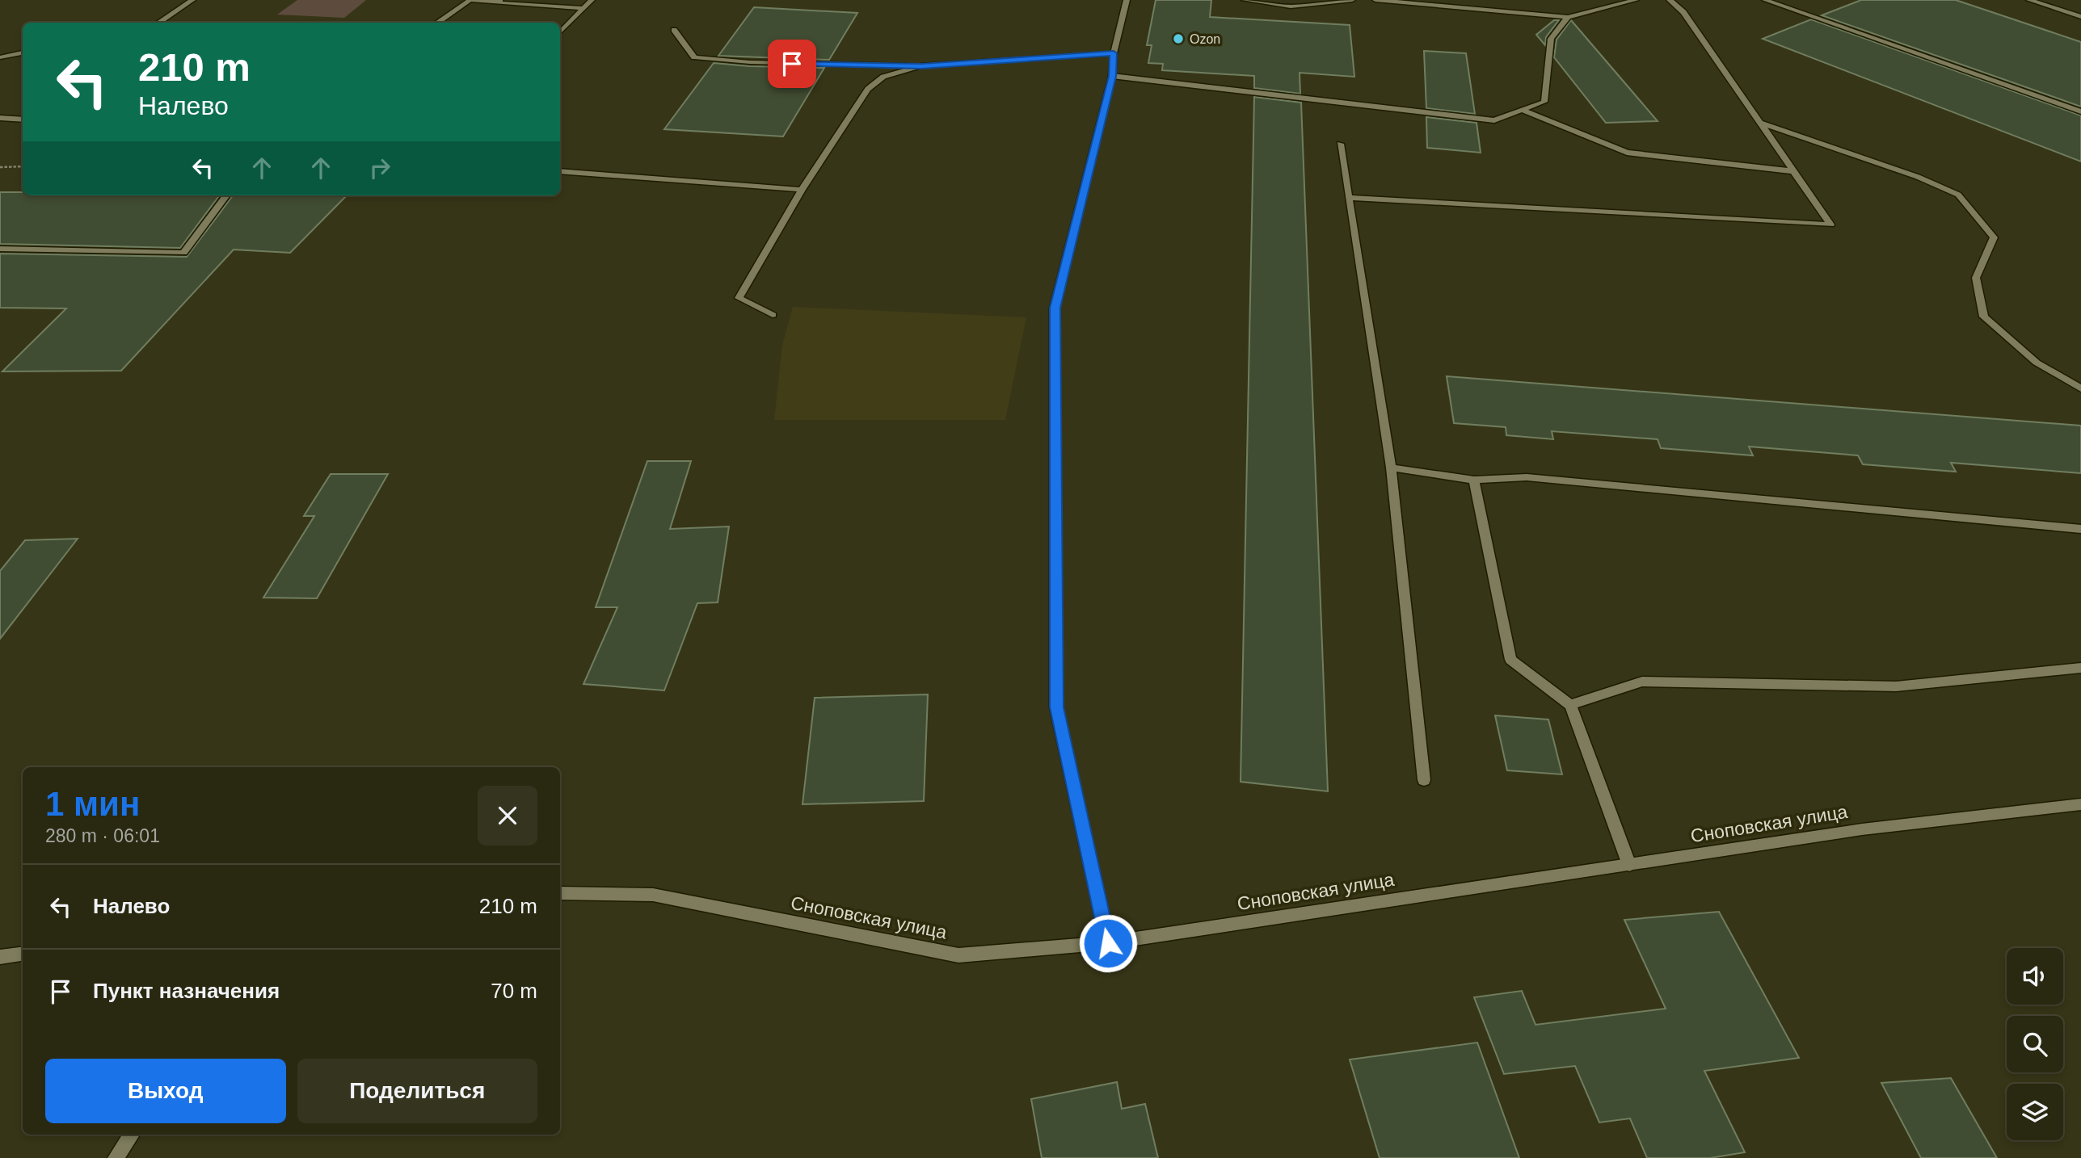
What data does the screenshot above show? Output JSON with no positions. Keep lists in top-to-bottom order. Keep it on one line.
{"streets":{"street":["Сноповская улица"]},"places":["Ozon"],"page":{"turn":["210 m","Налево"],"heading":["1 мин","280 m · 06:01"],"list":[{"name":"Налево","value":"210 m"},{"name":"Пункт назначения","value":"70 m"}],"buttons":["Выход","Поделиться"]}}
